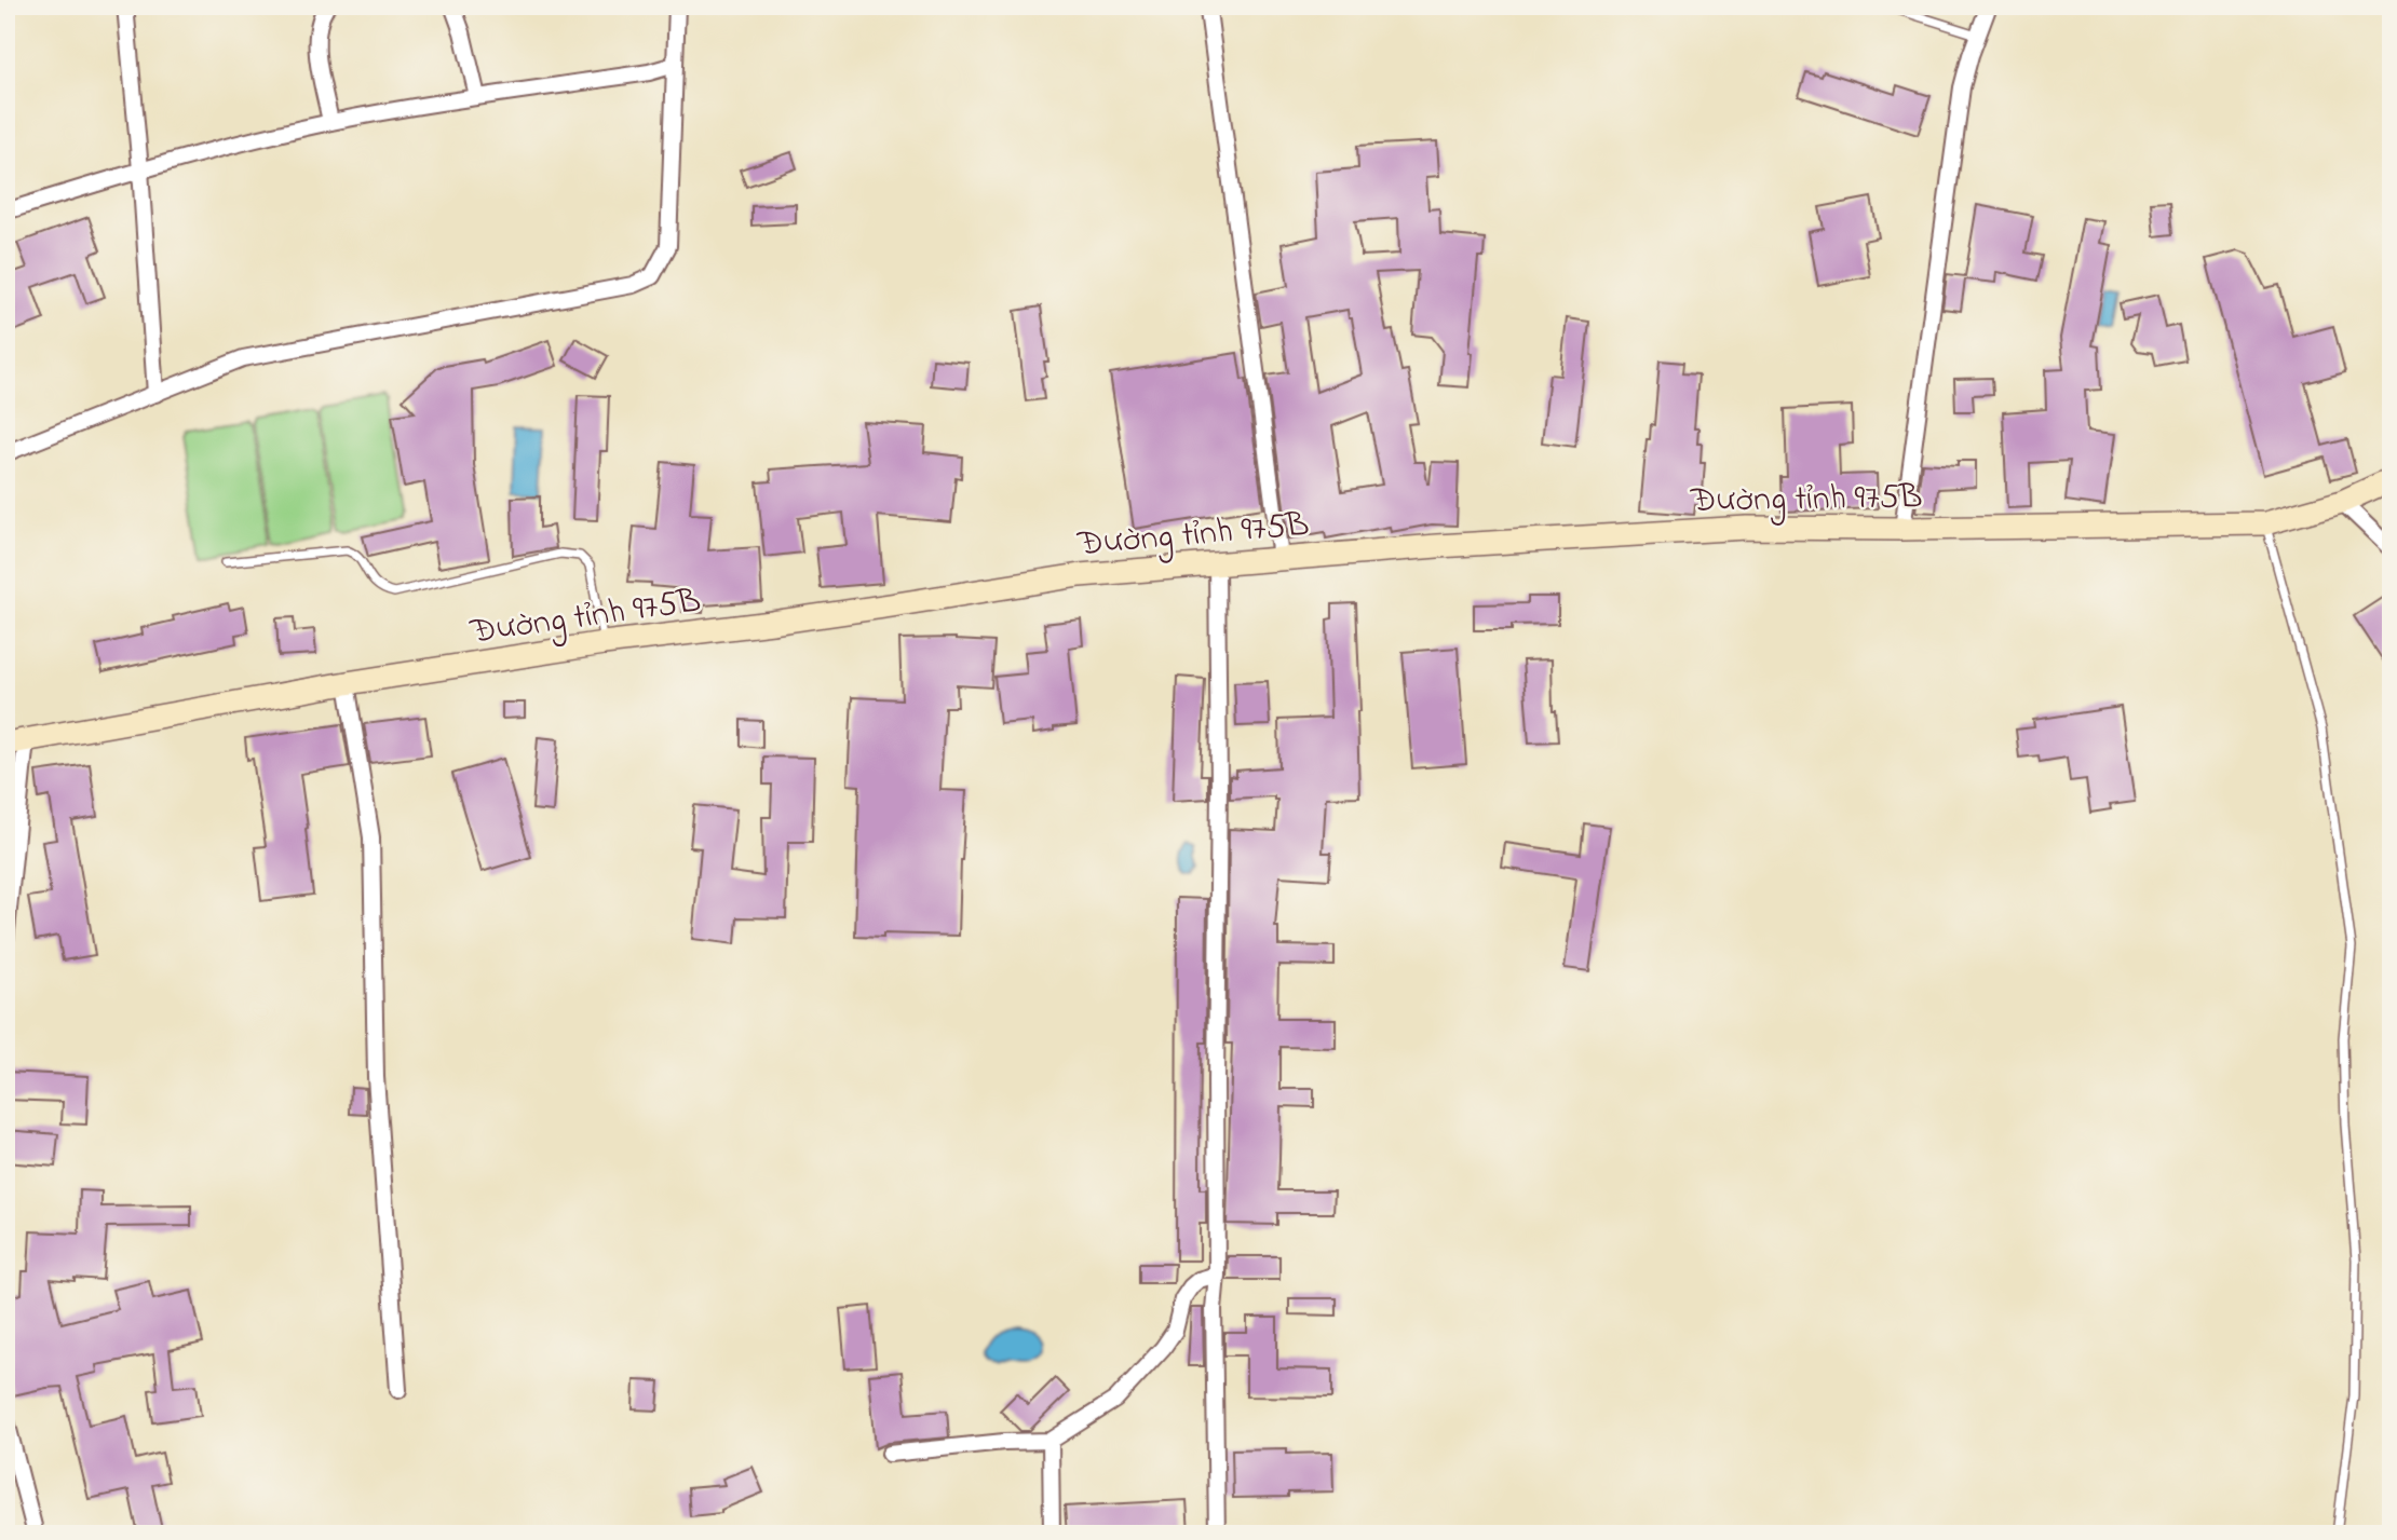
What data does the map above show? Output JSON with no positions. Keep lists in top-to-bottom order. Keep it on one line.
{"streets":{"main road":["Đường tỉnh 975B"]}}
